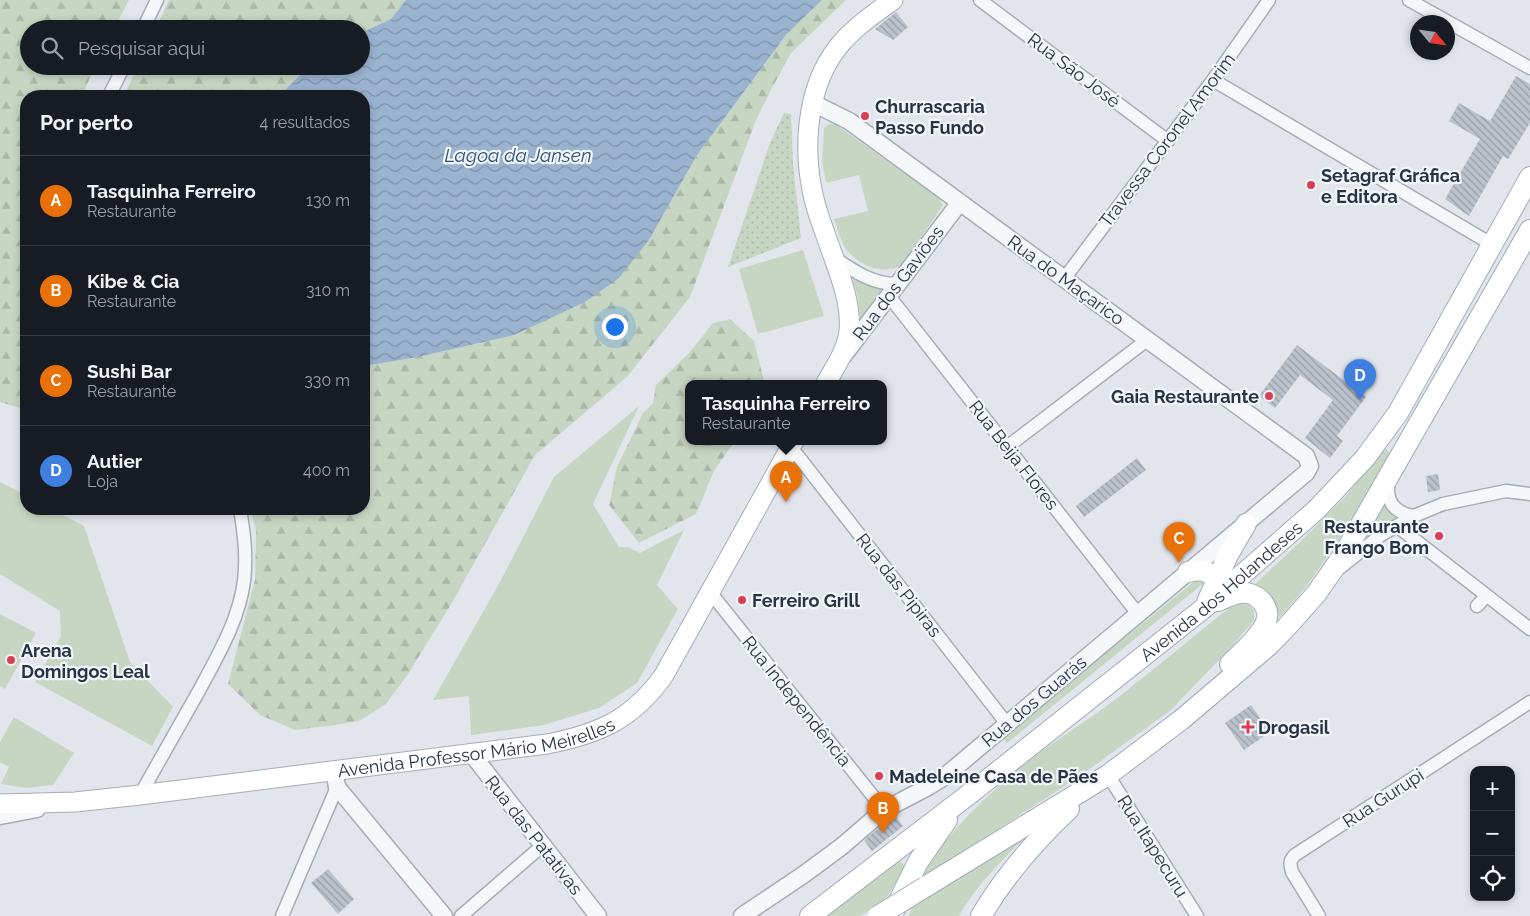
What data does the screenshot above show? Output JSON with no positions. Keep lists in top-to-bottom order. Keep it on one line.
{"streets":{"main road":["Avenida dos Holandeses","Avenida Professor Mário Meirelles"],"street":["Rua São José","Travessa Coronel Amorim","Rua do Maçarico","Rua dos Gaviões","Rua Beija Flores","Rua das Pipiras","Rua Independência","Rua dos Guarás","Rua Gurupi","Rua das Patativas","Rua Itapecuru"]},"crossings":[["Rua São José","Travessa Coronel Amorim"],["Travessa Coronel Amorim","Rua do Maçarico"],["Rua do Maçarico","Rua dos Gaviões"],["Rua do Maçarico","Rua dos Guarás"],["Rua dos Gaviões","Rua Beija Flores"],["Rua Beija Flores","Rua dos Guarás"],["Rua das Pipiras","Rua dos Guarás"],["Rua Independência","Rua dos Guarás"],["Rua Independência","Avenida Professor Mário Meirelles"],["Avenida Professor Mário Meirelles","Rua das Patativas"]],"water":["Lagoa da Jansen"],"places":{"other":["Churrascaria Passo Fundo","Setagraf Gráfica e Editora","Gaia Restaurante","Restaurante Frango Bom","Ferreiro Grill","Arena Domingos Leal","Madeleine Casa de Pães"],"health":["Drogasil"]},"north":"bottom right","page":{"search":"Pesquisar aqui","heading":["Por perto","4 resultados"],"list":[{"mark":"A","name":"Tasquinha Ferreiro","note":"Restaurante","value":"130 m"},{"mark":"B","name":"Kibe & Cia","note":"Restaurante","value":"310 m"},{"mark":"C","name":"Sushi Bar","note":"Restaurante","value":"330 m"},{"mark":"D","name":"Autier","note":"Loja","value":"400 m"}],"pins":["D","A","C","B"],"popup":["Tasquinha Ferreiro","Restaurante"],"map_buttons":["+","−"]}}
